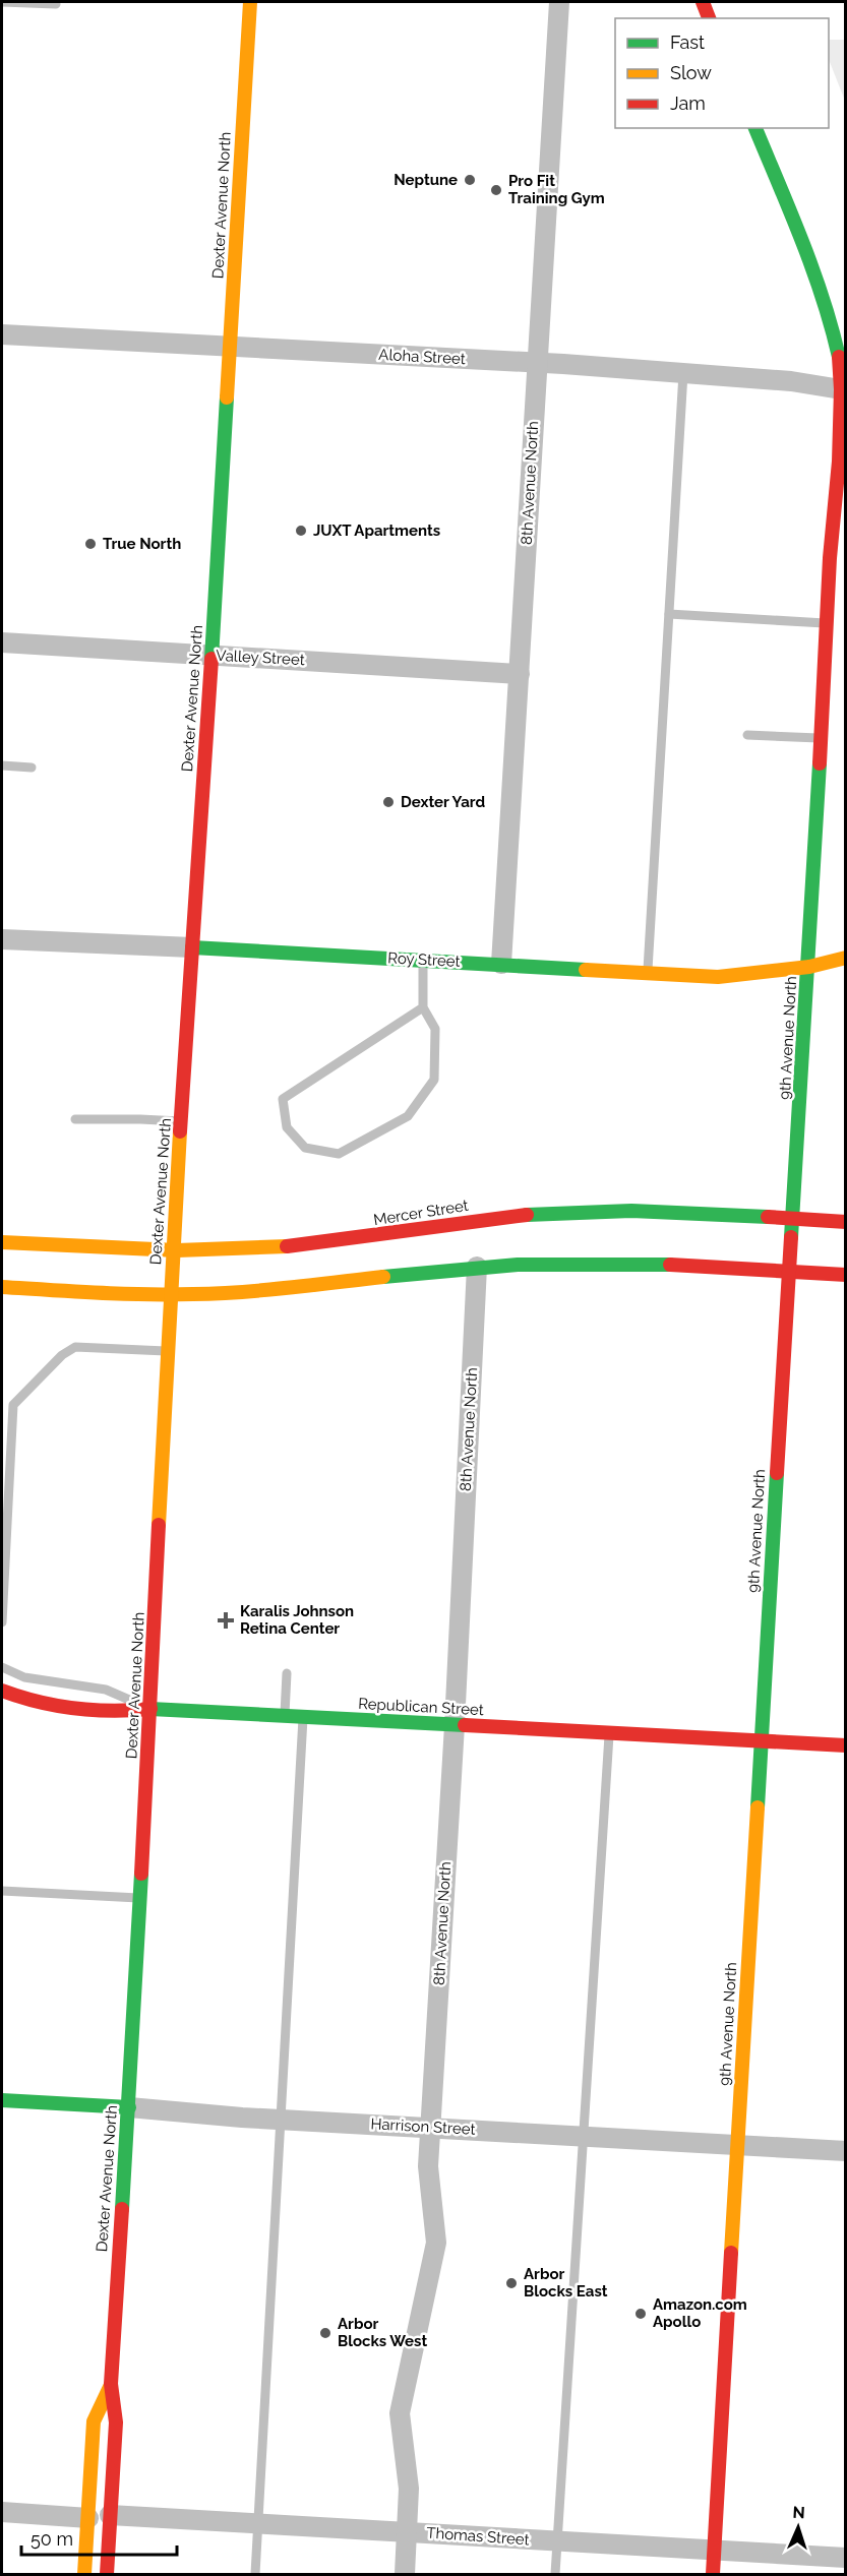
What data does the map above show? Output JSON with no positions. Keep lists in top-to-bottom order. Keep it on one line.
{"streets":{"main road":["Dexter Avenue North","Roy Street","9th Avenue North","Mercer Street","Republican Street","Harrison Street"],"street":["Aloha Street","8th Avenue North","Valley Street","Thomas Street"]},"crossings":[["Dexter Avenue North","Aloha Street"],["Dexter Avenue North","Valley Street"],["Dexter Avenue North","Roy Street"],["Dexter Avenue North","Mercer Street"],["Dexter Avenue North","Republican Street"],["Dexter Avenue North","Harrison Street"],["Dexter Avenue North","Thomas Street"],["Aloha Street","8th Avenue North"],["Aloha Street","9th Avenue North"],["8th Avenue North","Valley Street"],["8th Avenue North","Roy Street"],["8th Avenue North","Republican Street"],["8th Avenue North","Harrison Street"],["8th Avenue North","Thomas Street"],["Roy Street","9th Avenue North"],["9th Avenue North","Mercer Street"],["9th Avenue North","Republican Street"],["9th Avenue North","Harrison Street"],["9th Avenue North","Thomas Street"]],"places":{"other":["Neptune","Pro Fit Training Gym","JUXT Apartments","True North","Dexter Yard","Arbor Blocks East","Amazon.com Apollo","Arbor Blocks West"],"health":["Karalis Johnson Retina Center"]},"legend":["Fast","Slow","Jam"],"scale_bar":"50 m","north":"top"}
